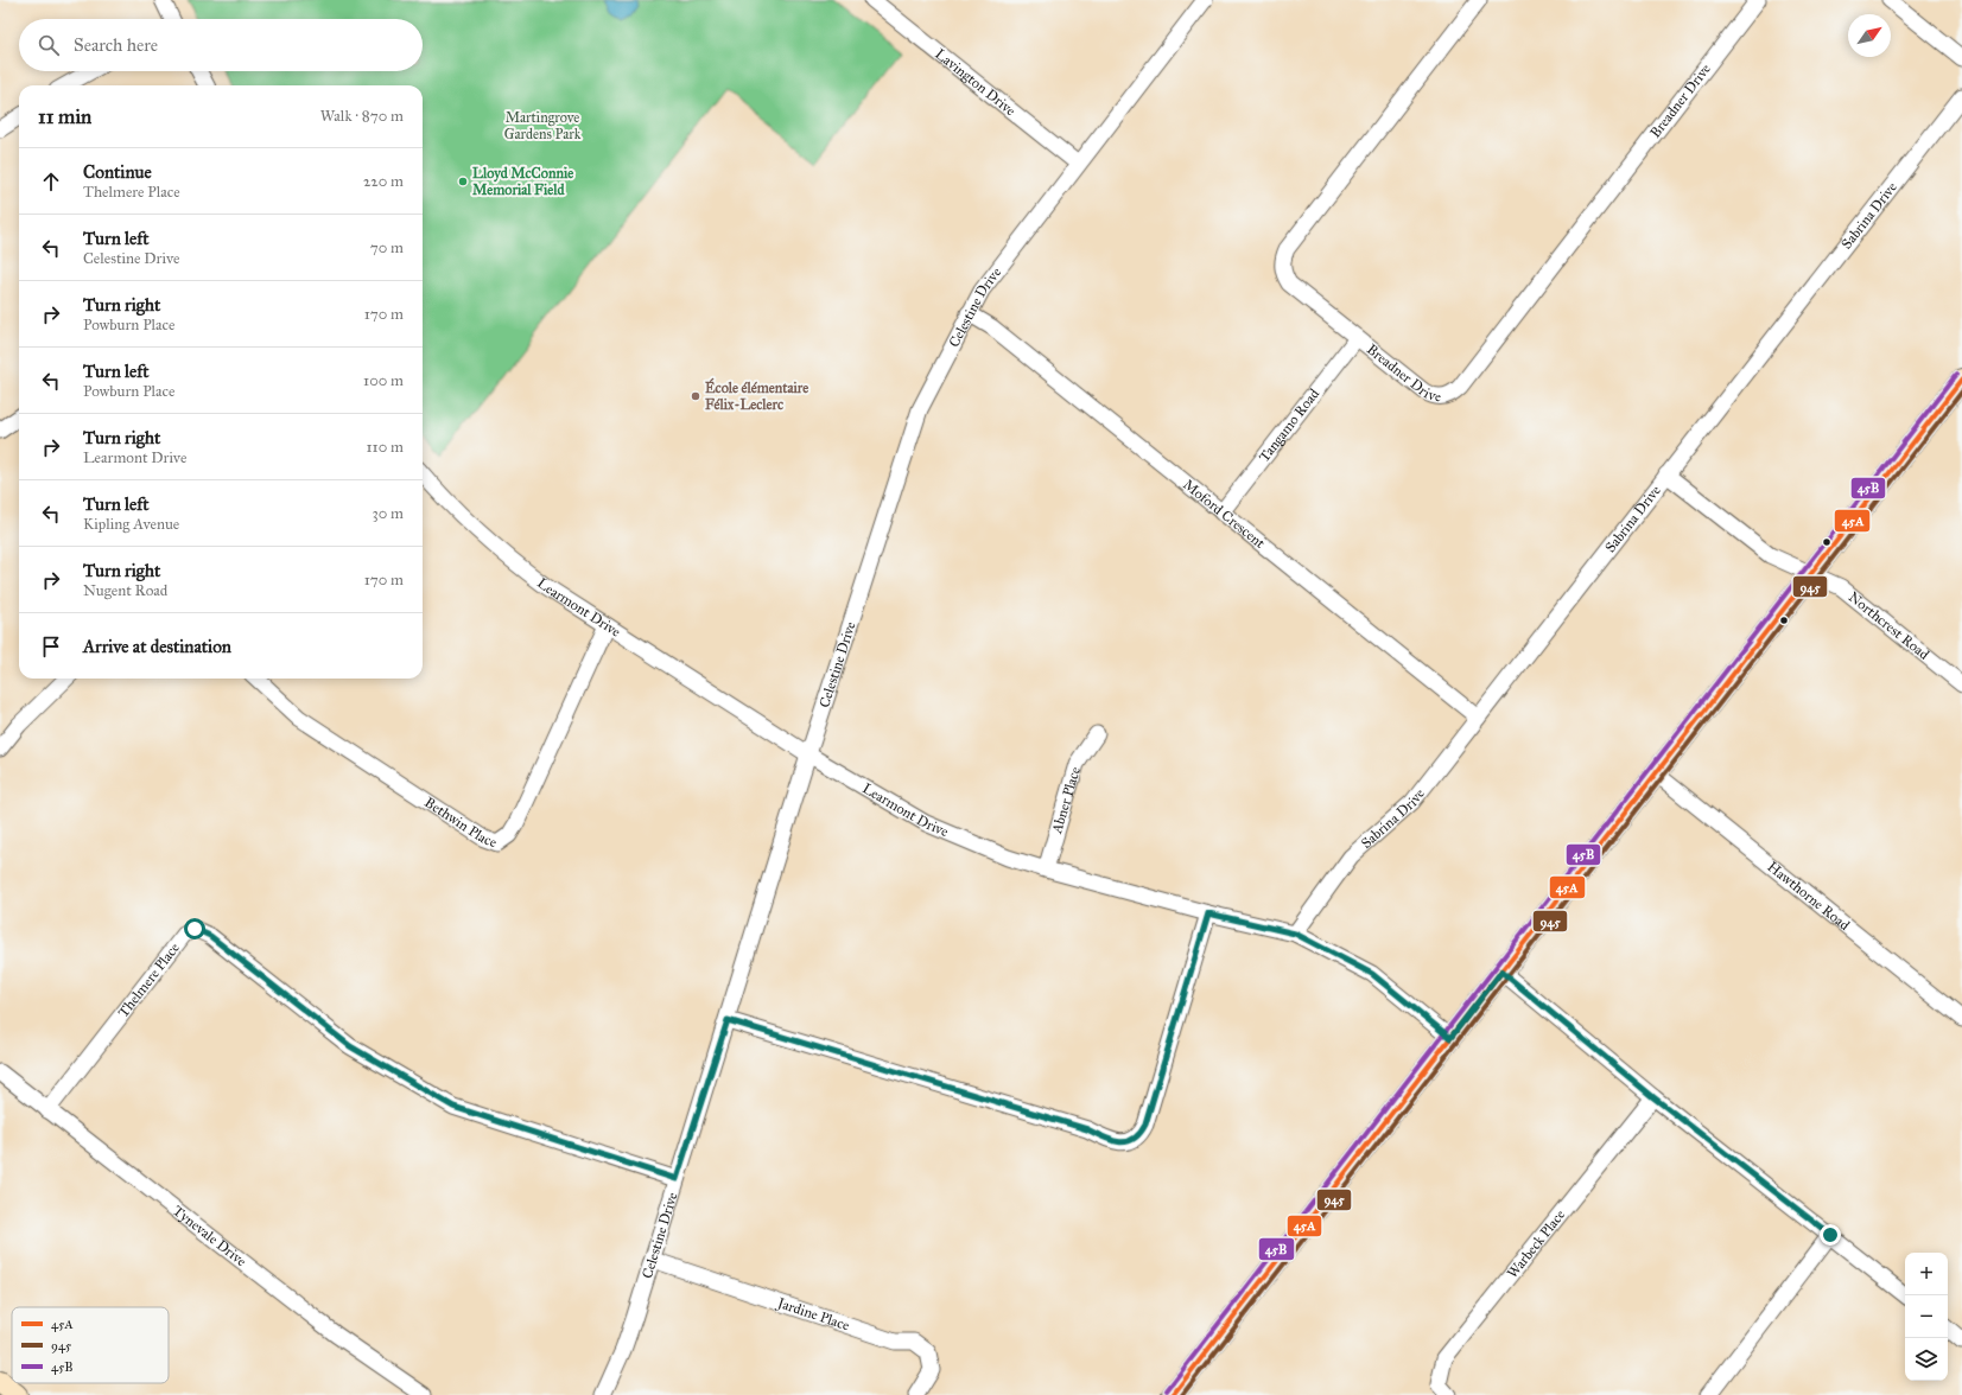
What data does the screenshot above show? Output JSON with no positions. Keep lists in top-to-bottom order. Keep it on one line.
{"streets":{"street":["Lavington Drive","Breadner Drive","Sabrina Drive","Celestine Drive","Tangamo Road","Moford Crescent","Learmont Drive","Northcrest Road","Abner Place","Bethwin Place","Hawthorne Road","Thelmere Place","Tynevale Drive","Warbeck Place","Jardine Place"]},"crossings":[["Lavington Drive","Celestine Drive"],["Breadner Drive","Tangamo Road"],["Sabrina Drive","Moford Crescent"],["Sabrina Drive","Learmont Drive"],["Sabrina Drive","Northcrest Road"],["Celestine Drive","Moford Crescent"],["Celestine Drive","Learmont Drive"],["Celestine Drive","Thelmere Place"],["Celestine Drive","Jardine Place"],["Tangamo Road","Moford Crescent"],["Learmont Drive","Abner Place"],["Learmont Drive","Bethwin Place"],["Thelmere Place","Tynevale Drive"]],"parks":["Martingrove Gardens Park"],"places":["Lloyd McConnie Memorial Field","École élémentaire Félix-Leclerc"],"lines":["transit line 45B","transit line 45A","transit line 945"],"legend":["45A","945","45B"],"north":"top right","page":{"search":"Search here","heading":["11 min","Walk · 870 m"],"list":[["Continue","Thelmere Place","220 m"],["Turn left","Celestine Drive","70 m"],["Turn right","Powburn Place","170 m"],["Turn left","Powburn Place","100 m"],["Turn right","Learmont Drive","110 m"],["Turn left","Kipling Avenue","30 m"],["Turn right","Nugent Road","170 m"],"Arrive at destination"],"map_buttons":["+","−"]}}
